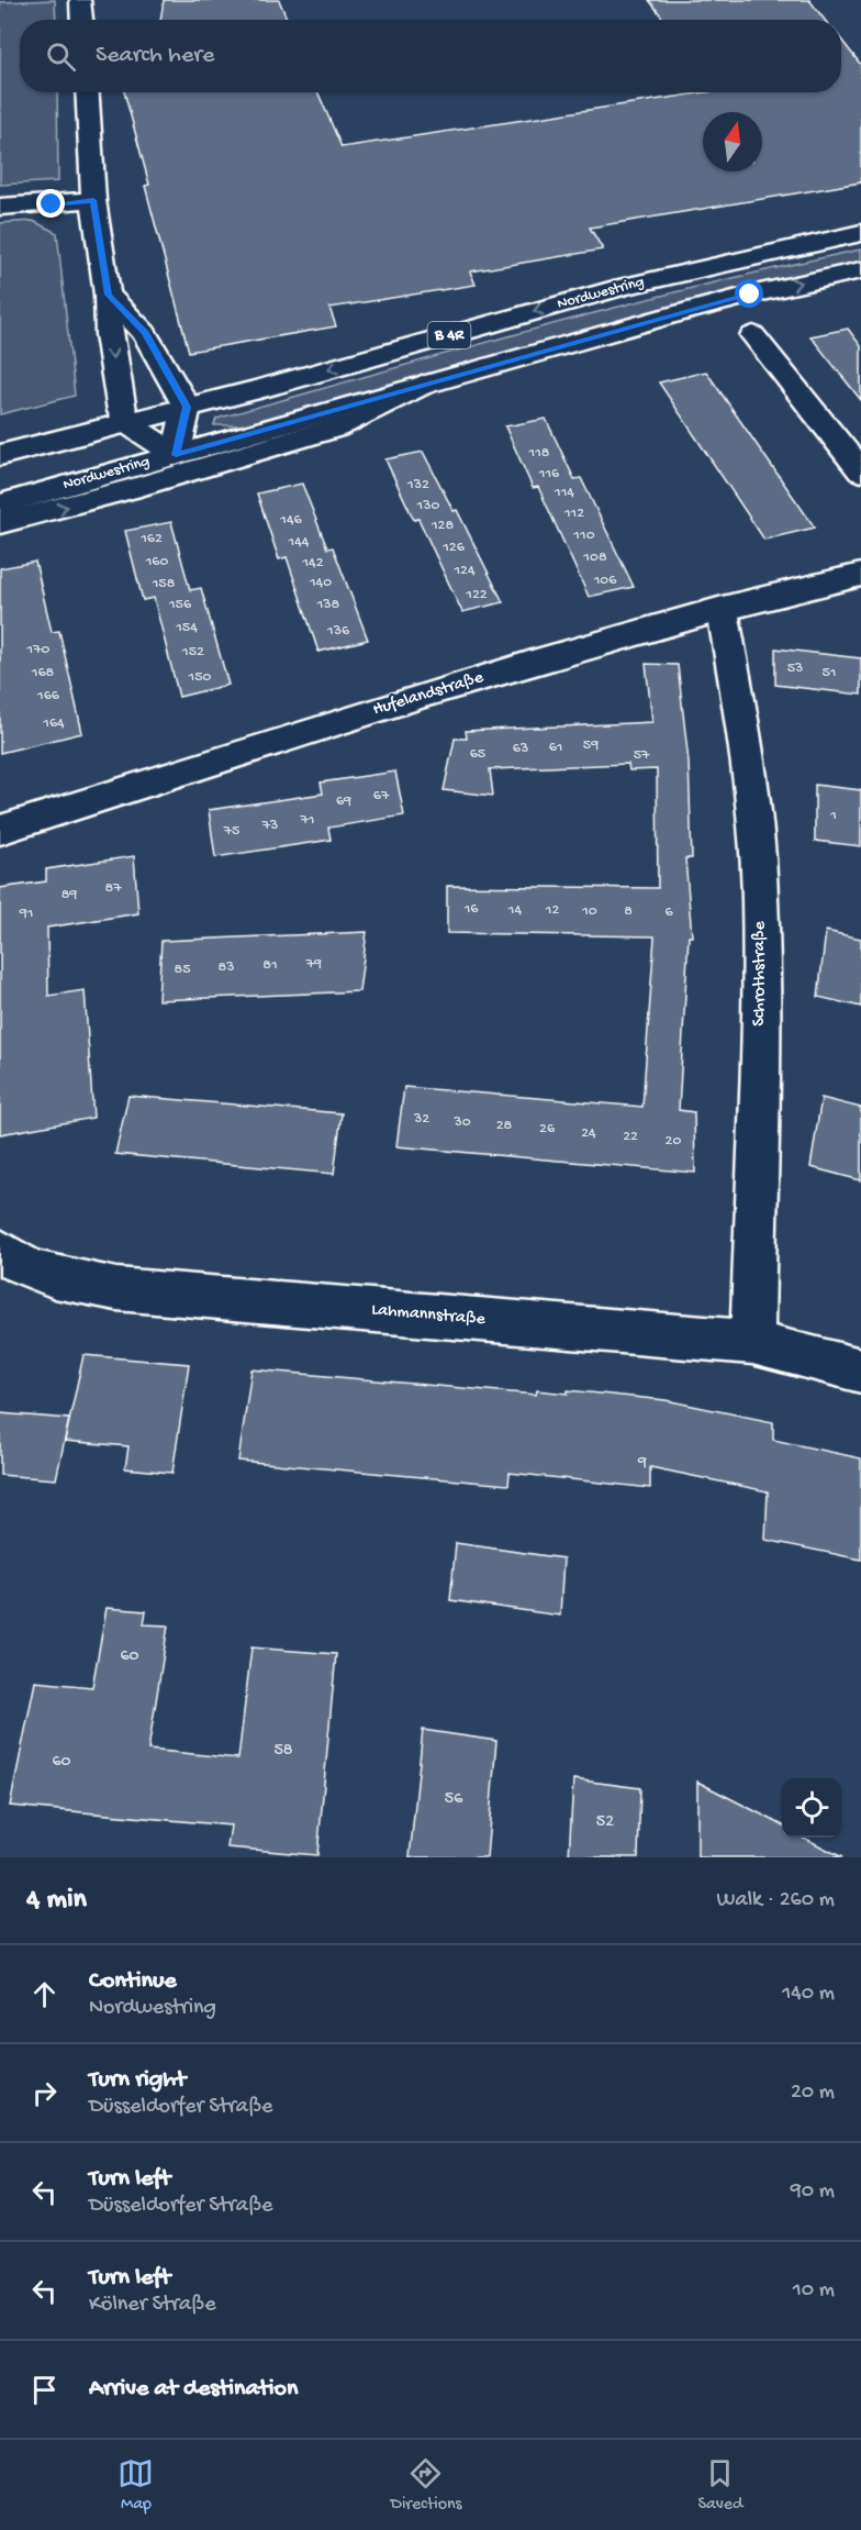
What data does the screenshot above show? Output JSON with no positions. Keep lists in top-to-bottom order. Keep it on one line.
{"streets":{"street":["Nordwestring","B 4R","Hufelandstraße","Schrothstraße","Lahmannstraße"]},"crossings":[["Hufelandstraße","Schrothstraße"],["Schrothstraße","Lahmannstraße"]],"house_numbers":["118","116","132","114","130","112","146","128","110","162","144","126","108","160","142","124","106","140","158","122","156","138","154","136","170","152","53","168","51","150","166","164","59","61","63","65","57","67","69","1","71","73","75","87","89","16","14","12","10","8","6","91","79","81","83","85","32","30","28","26","24","22","20","9","60","58","60","56","52"],"north":"top","page":{"search":"Search here","heading":["4 min","Walk · 260 m"],"list":[["Continue","Nordwestring","140 m"],["Turn right","Düsseldorfer Straße","20 m"],["Turn left","Düsseldorfer Straße","90 m"],["Turn left","Kölner Straße","10 m"],"Arrive at destination"],"nav":["Map","Directions","Saved"]}}
